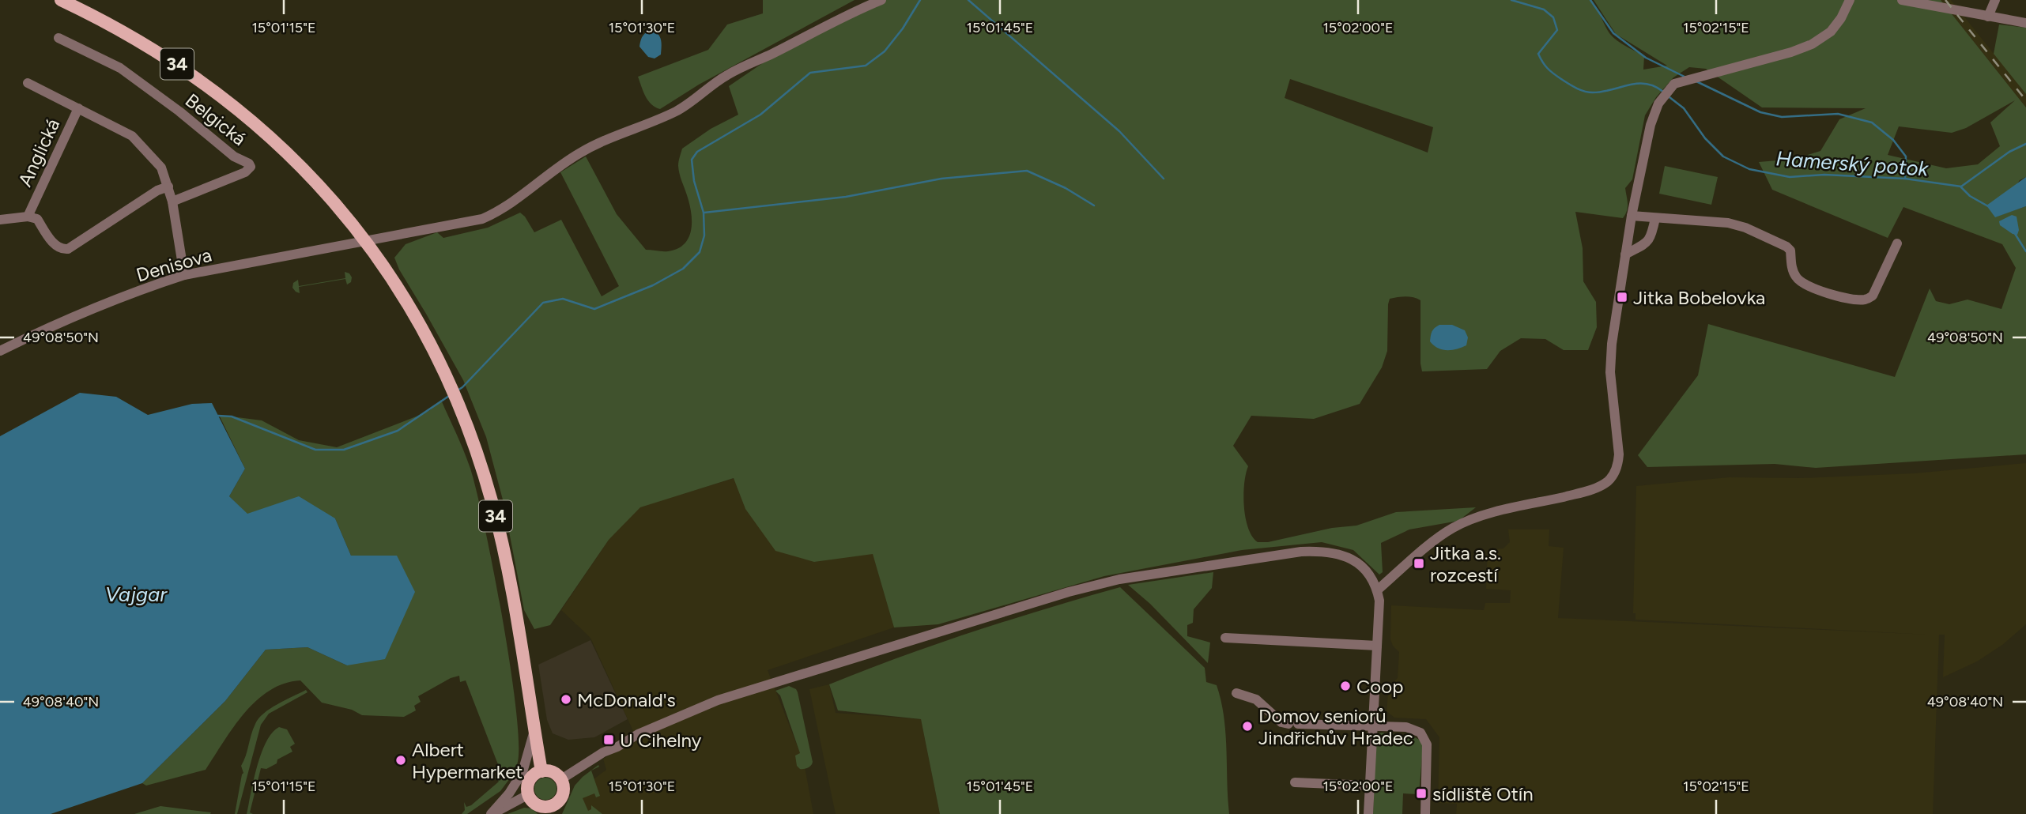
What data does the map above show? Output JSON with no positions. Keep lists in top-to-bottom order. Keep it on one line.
{"streets":{"main road":["34"],"street":["Belgická","Anglická","Denisova"]},"crossings":[["34","Denisova"]],"water":["Hamerský potok","Vajgar"],"places":{"transit":["Jitka Bobelovka","Jitka a.s. rozcestí","U Cihelny","sídliště Otín"],"other":["Coop","McDonald's","Domov seniorů Jindřichův Hradec","Albert Hypermarket"]},"coordinates":["15°01'15\"E","15°01'30\"E","15°01'45\"E","15°02'00\"E","15°02'15\"E","49°08'50\"N","49°08'40\"N"]}
